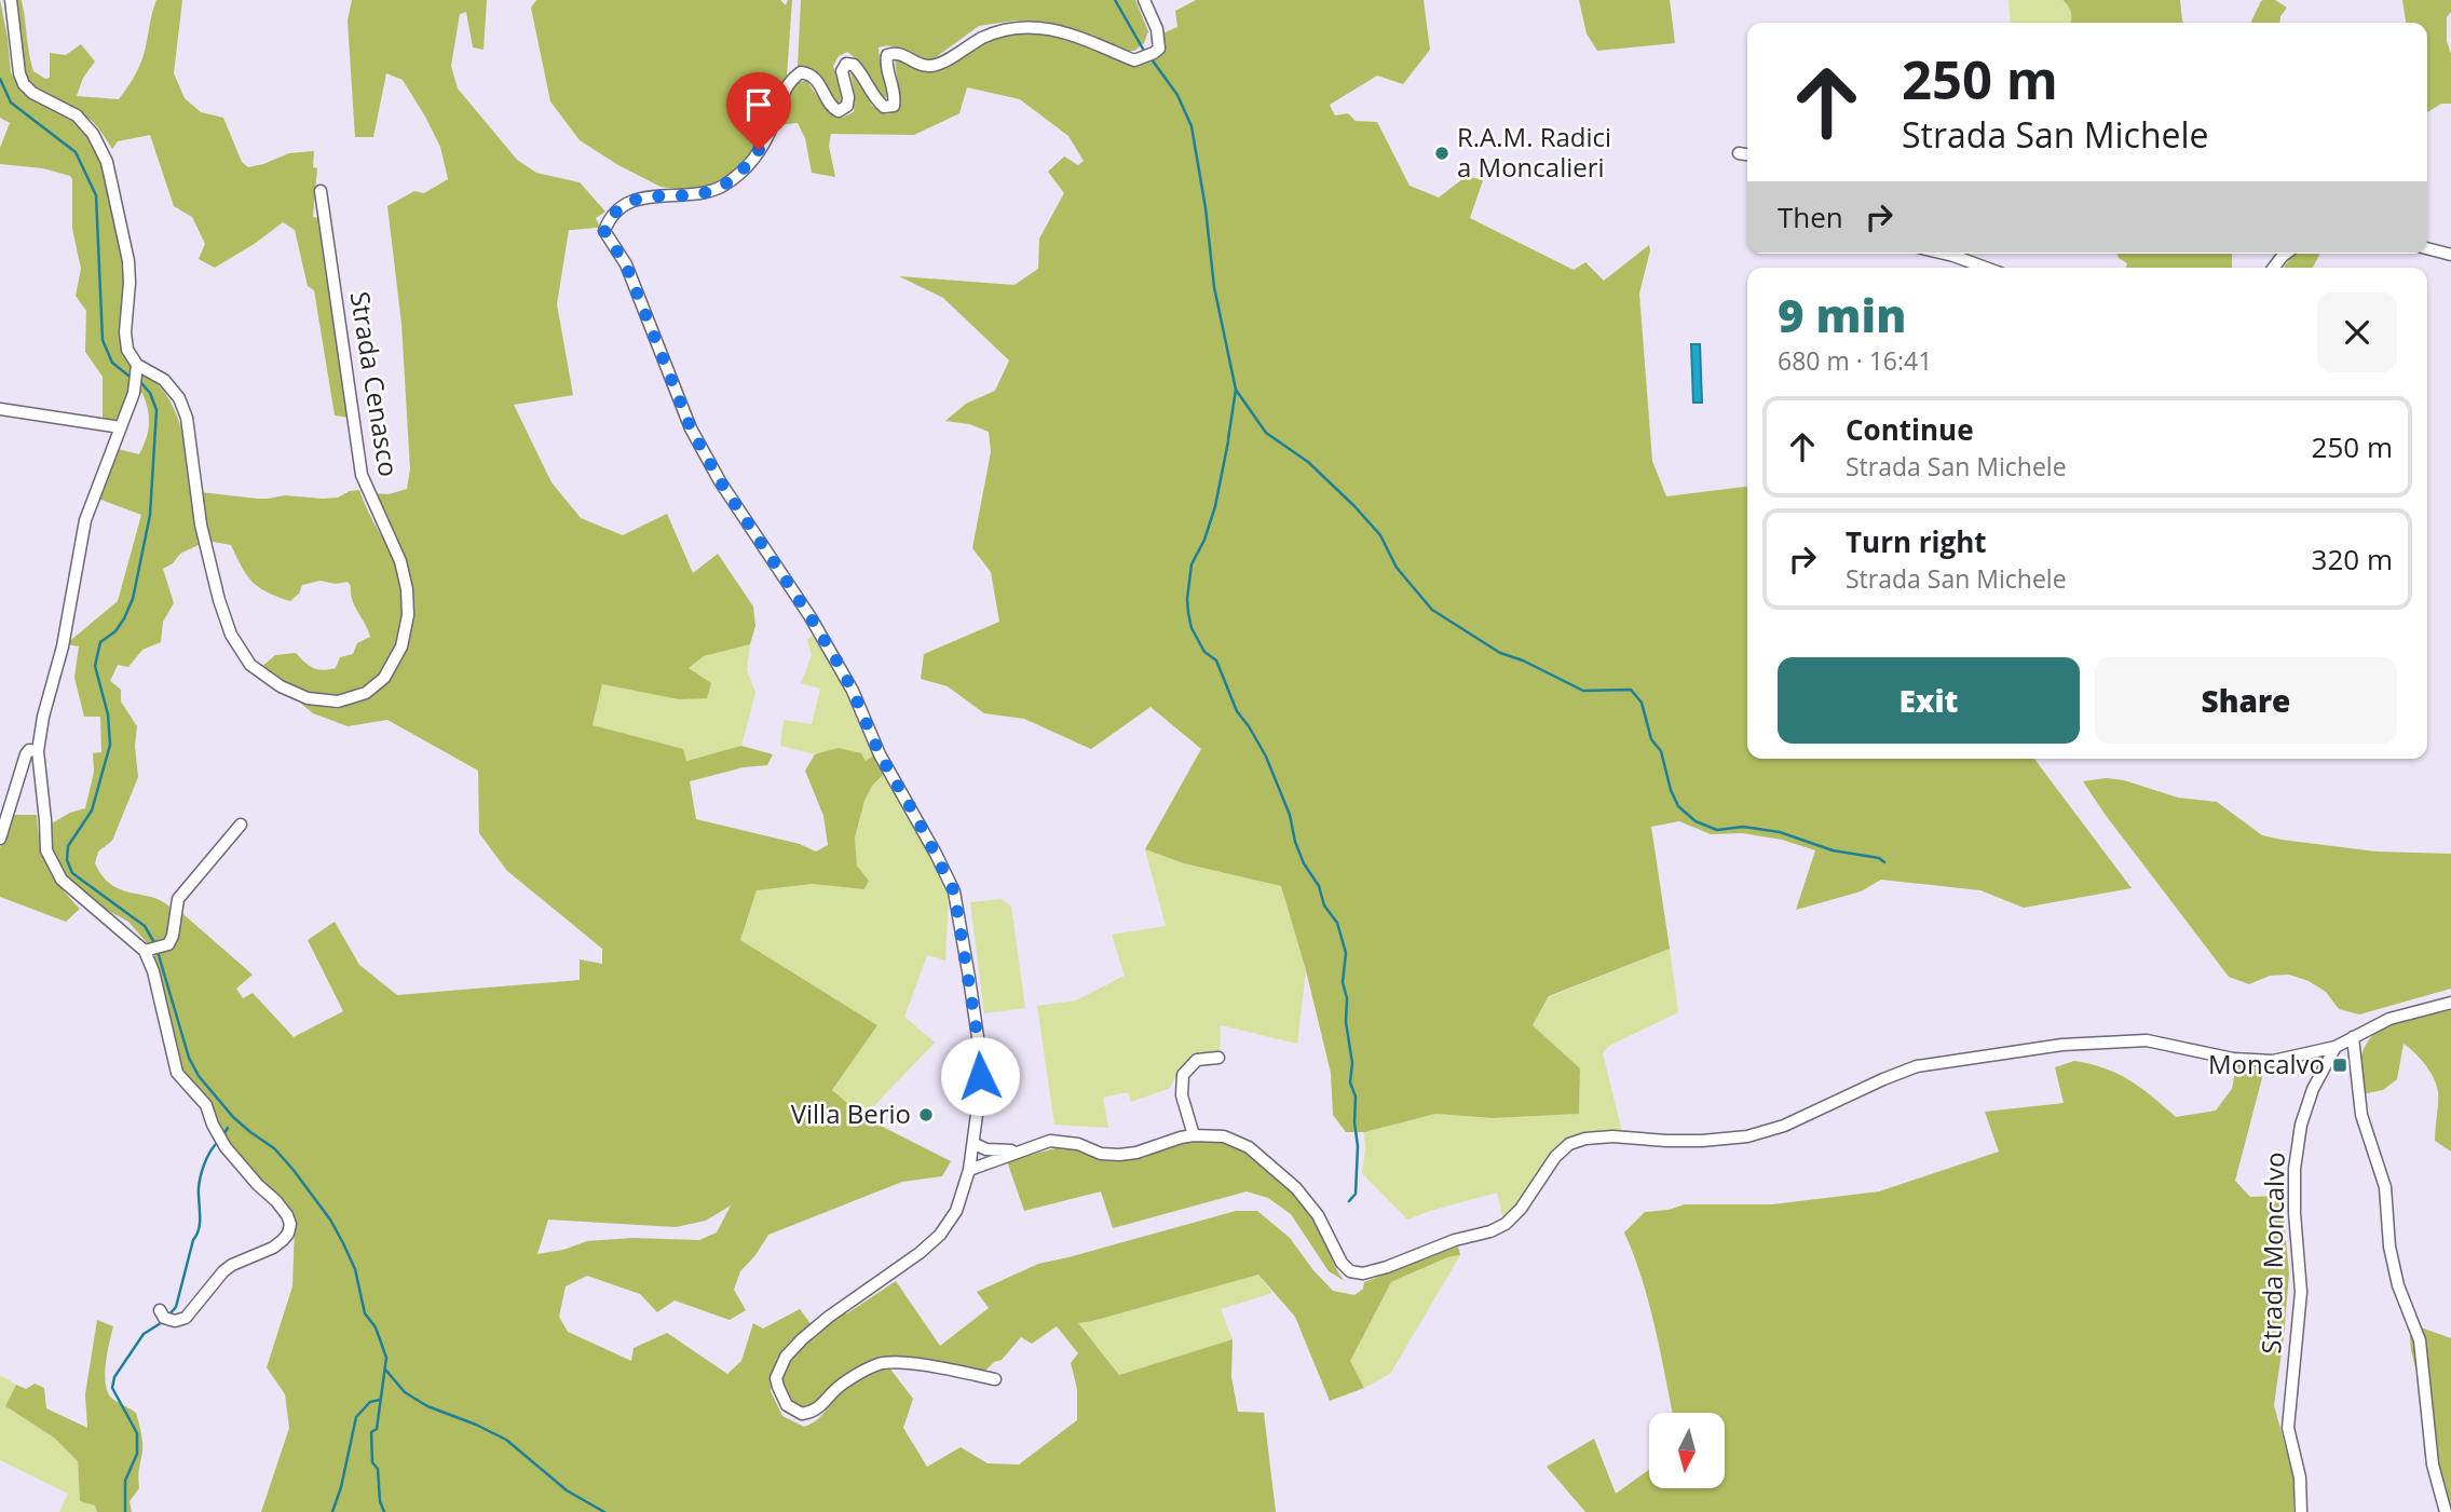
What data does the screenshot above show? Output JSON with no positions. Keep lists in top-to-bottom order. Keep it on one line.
{"streets":{"street":["Strada Cenasco","Strada Moncalvo"]},"places":{"other":["R.A.M. Radici a Moncalieri","Villa Berio"],"transit":["Moncalvo"]},"north":"bottom","page":{"turn":["250 m","Strada San Michele"],"then":"Then","heading":["9 min","680 m · 16:41"],"list":[{"name":"Continue","note":"Strada San Michele","value":"250 m"},{"name":"Turn right","note":"Strada San Michele","value":"320 m"}],"buttons":["Exit","Share"]}}
